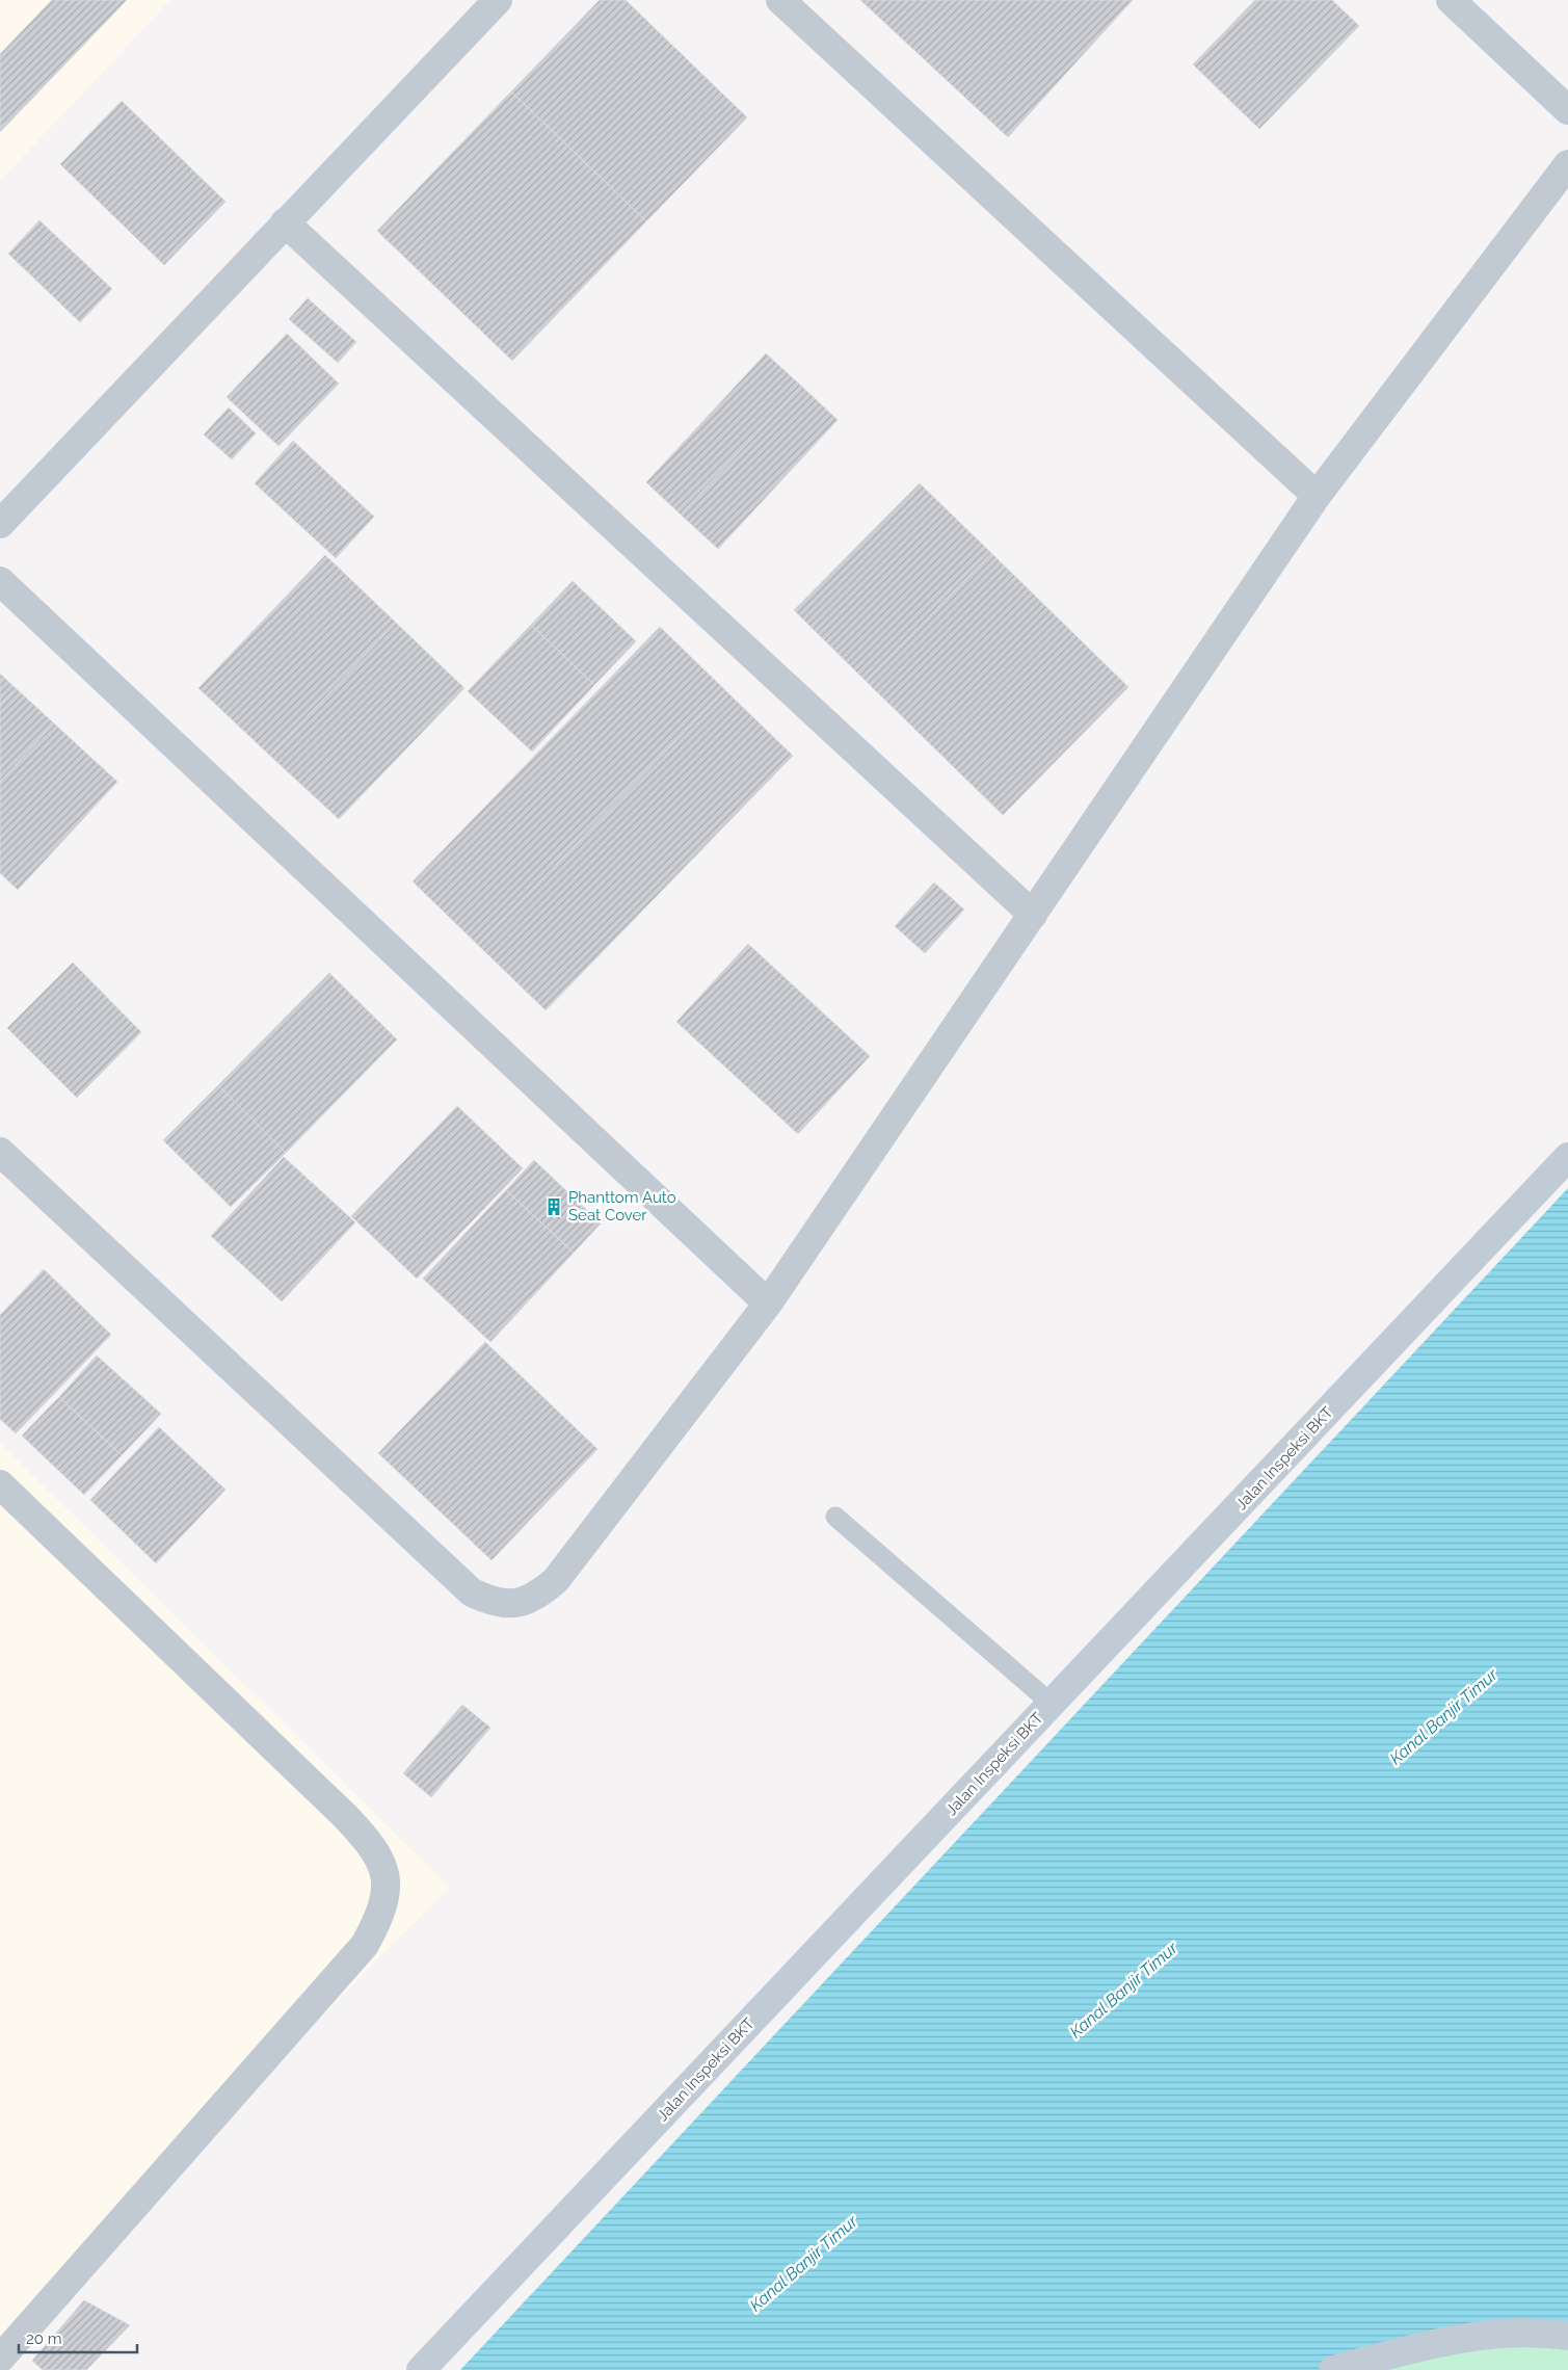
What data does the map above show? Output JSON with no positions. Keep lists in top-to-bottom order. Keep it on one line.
{"streets":{"street":["Jalan Inspeksi BKT"]},"water":["Kanal Banjir Timur"],"places":{"building":["Phanttom Auto Seat Cover"]},"scale_bar":"20 m"}
